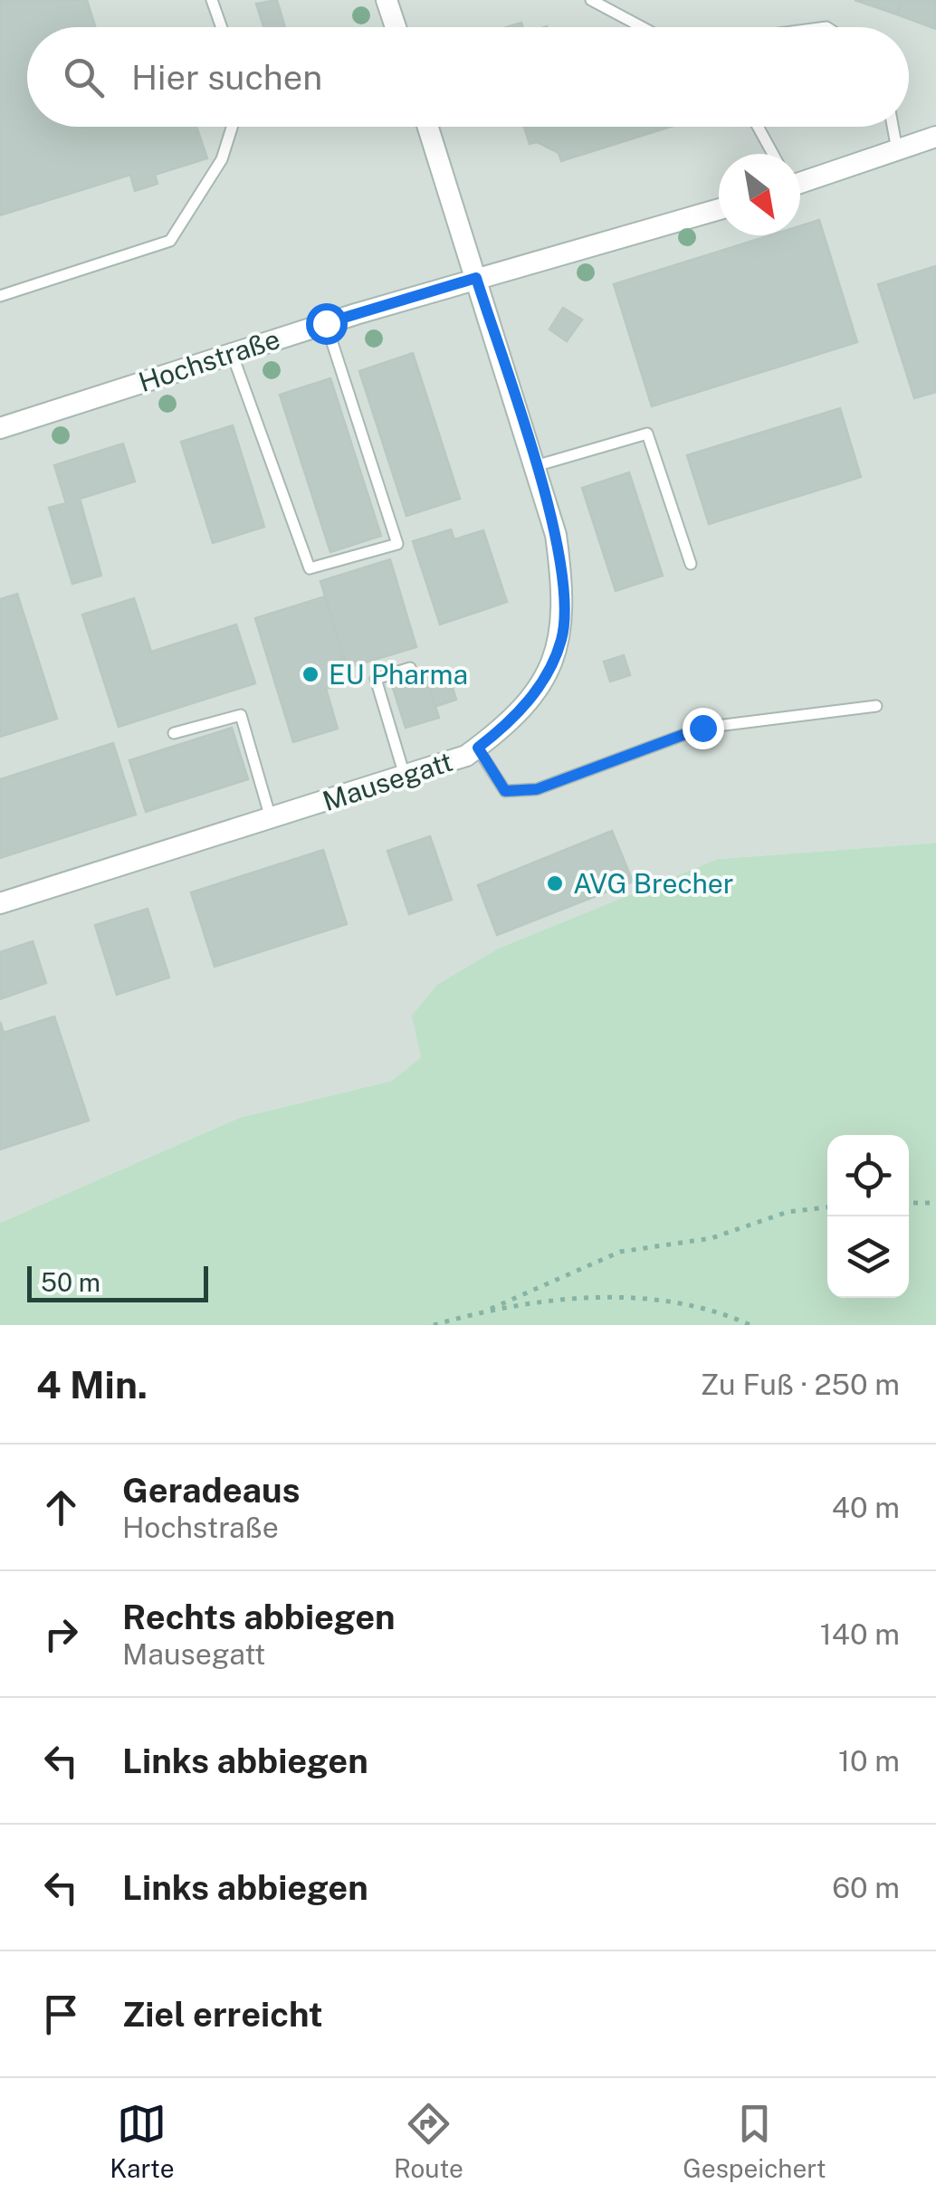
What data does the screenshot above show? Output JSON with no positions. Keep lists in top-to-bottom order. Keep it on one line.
{"streets":{"street":["Hochstraße","Mausegatt"]},"crossings":[["Hochstraße","Mausegatt"]],"places":["EU Pharma","AVG Brecher"],"scale_bar":"50 m","north":"bottom right","page":{"search":"Hier suchen","scale":"50 m","heading":["4 Min.","Zu Fuß · 250 m"],"list":[["Geradeaus","Hochstraße","40 m"],["Rechts abbiegen","Mausegatt","140 m"],["Links abbiegen","10 m"],["Links abbiegen","60 m"],"Ziel erreicht"],"nav":["Karte","Route","Gespeichert"]}}
